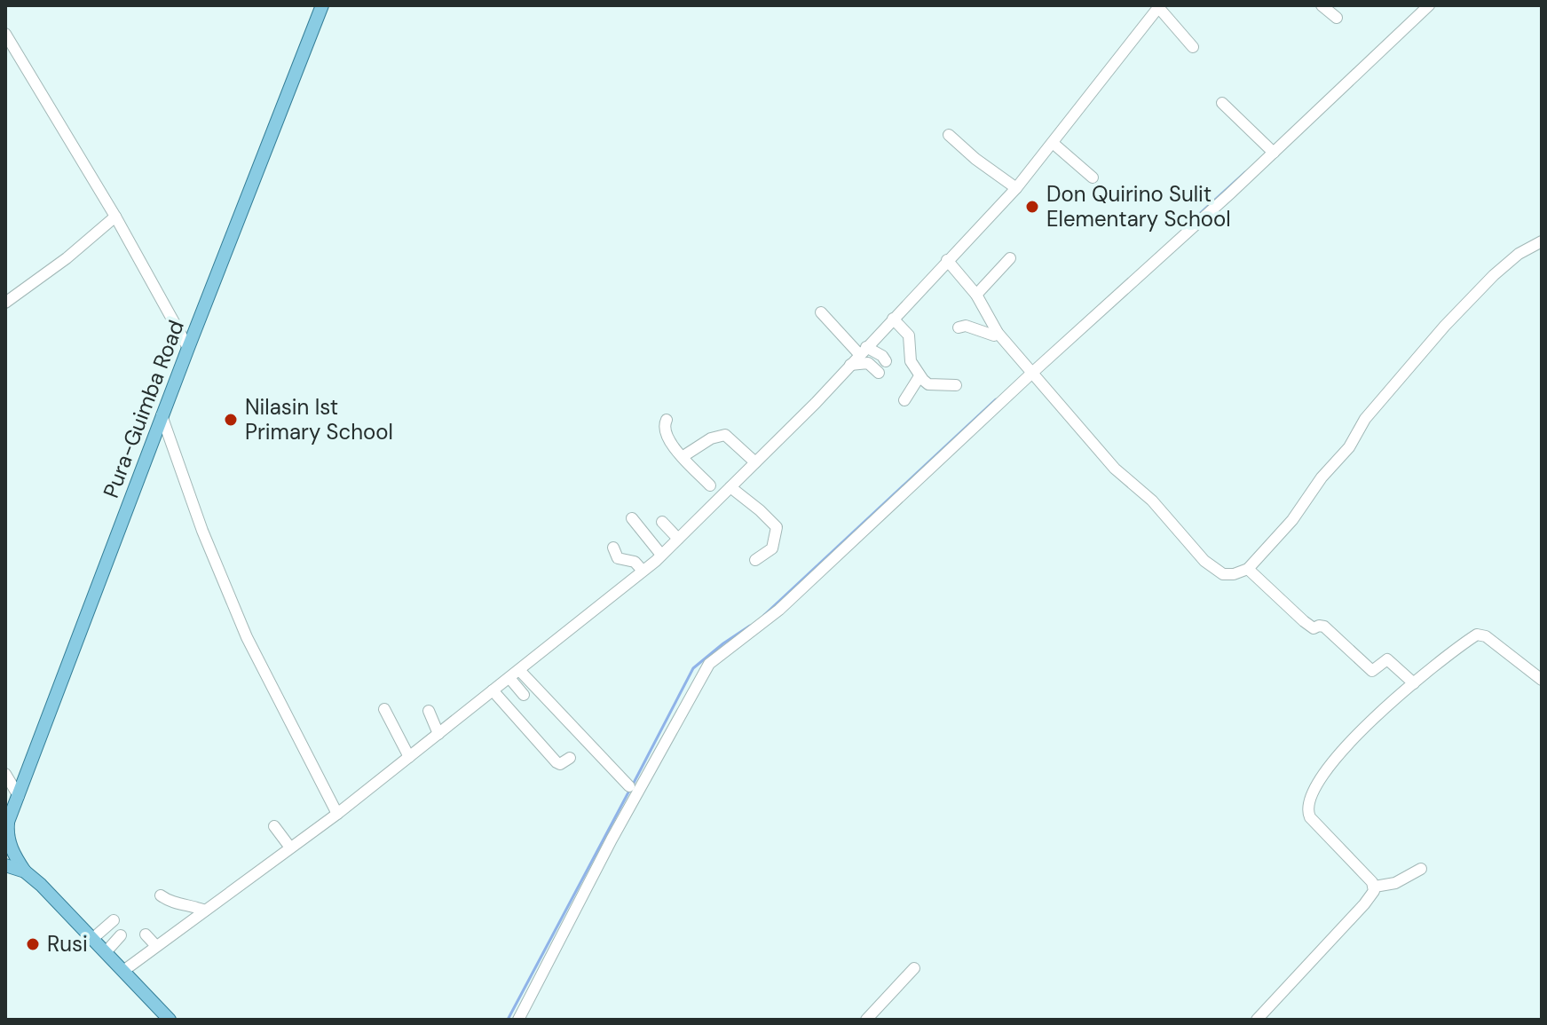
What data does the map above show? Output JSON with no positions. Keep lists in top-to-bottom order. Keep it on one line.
{"streets":{"main road":["Pura-Guimba Road"]},"places":["Don Quirino Sulit Elementary School","Nilasin Ist Primary School","Rusi"]}
